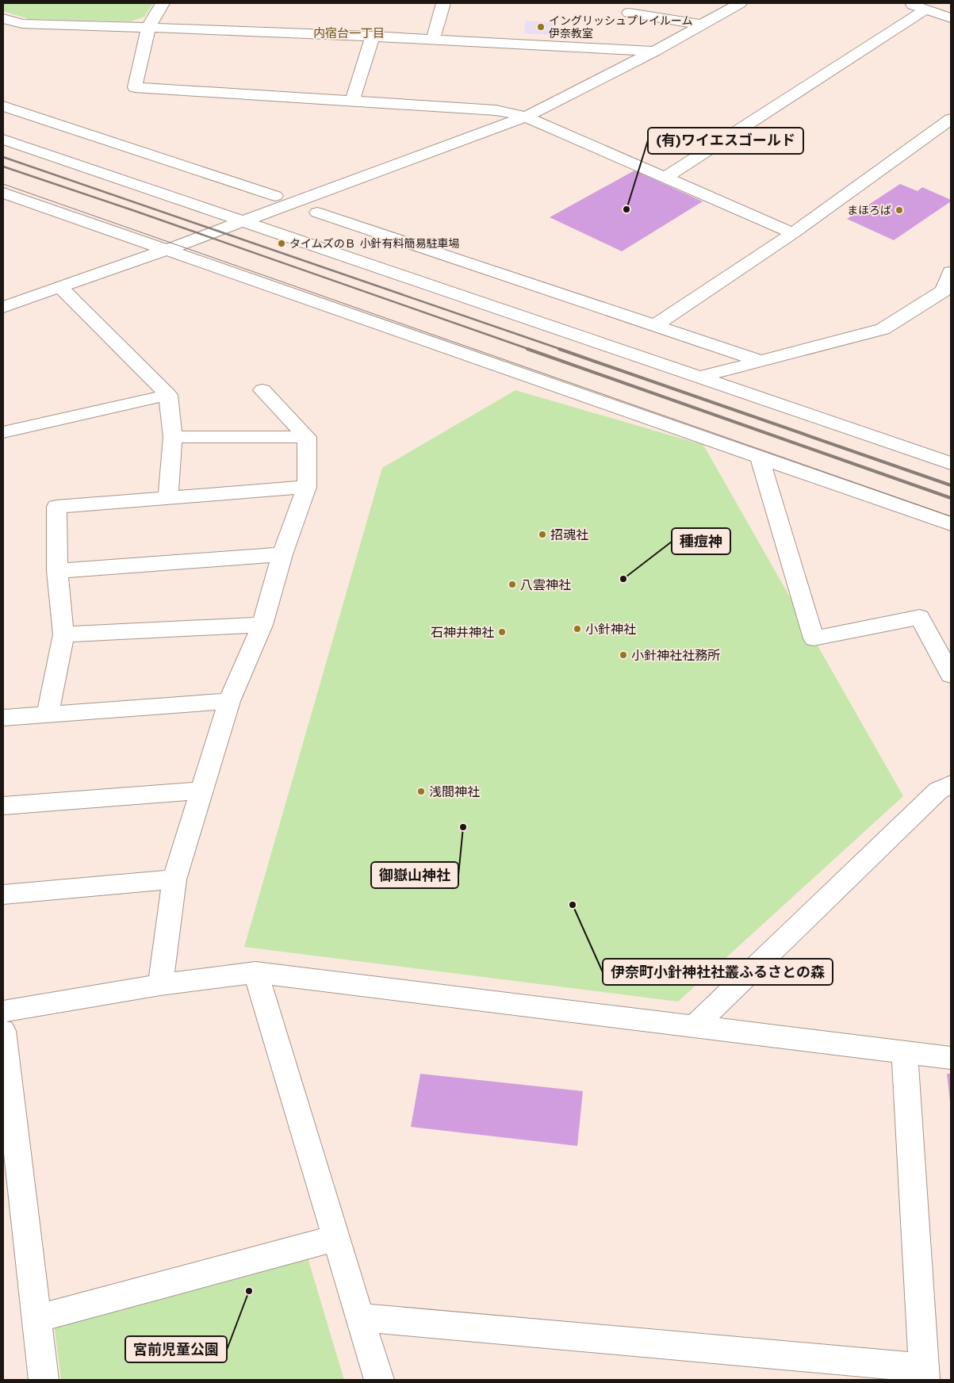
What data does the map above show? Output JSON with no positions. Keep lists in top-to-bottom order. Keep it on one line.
{"districts":["内宿台一丁目"],"places":["イングリッシュプレイルーム 伊奈教室","(有)ワイエスゴールド","まほろば","タイムズのＢ 小針有料簡易駐車場","招魂社","種痘神","八雲神社","小針神社","石神井神社","小針神社社務所","浅間神社","御嶽山神社","伊奈町小針神社社叢ふるさとの森","宮前児童公園"]}
